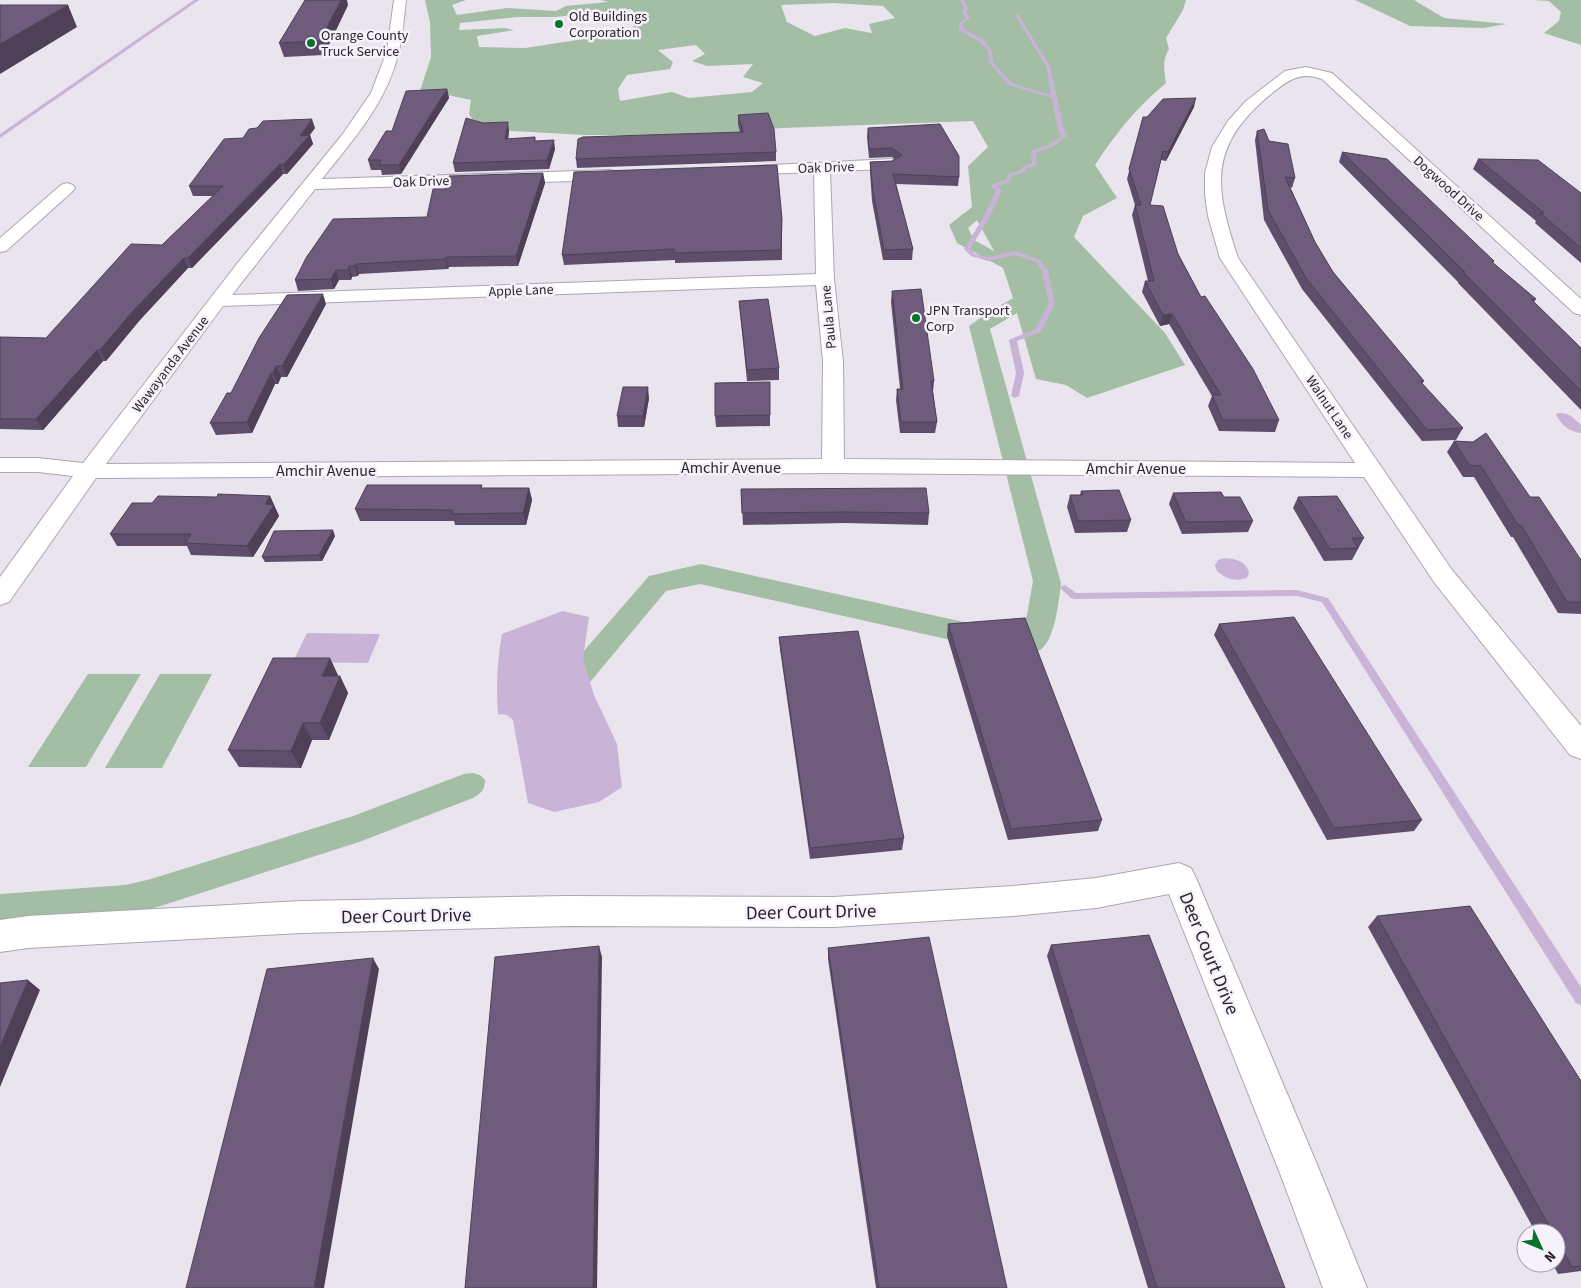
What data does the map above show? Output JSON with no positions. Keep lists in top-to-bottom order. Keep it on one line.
{"streets":{"street":["Oak Drive","Dogwood Drive","Apple Lane","Paula Lane","Wawayanda Avenue","Walnut Lane","Amchir Avenue","Deer Court Drive"]},"crossings":[["Oak Drive","Paula Lane"],["Oak Drive","Wawayanda Avenue"],["Dogwood Drive","Walnut Lane"],["Apple Lane","Paula Lane"],["Apple Lane","Wawayanda Avenue"],["Paula Lane","Amchir Avenue"],["Wawayanda Avenue","Amchir Avenue"],["Walnut Lane","Amchir Avenue"]],"places":["Old Buildings Corporation","Orange County Truck Service","JPN Transport Corp"],"north":"bottom right"}
